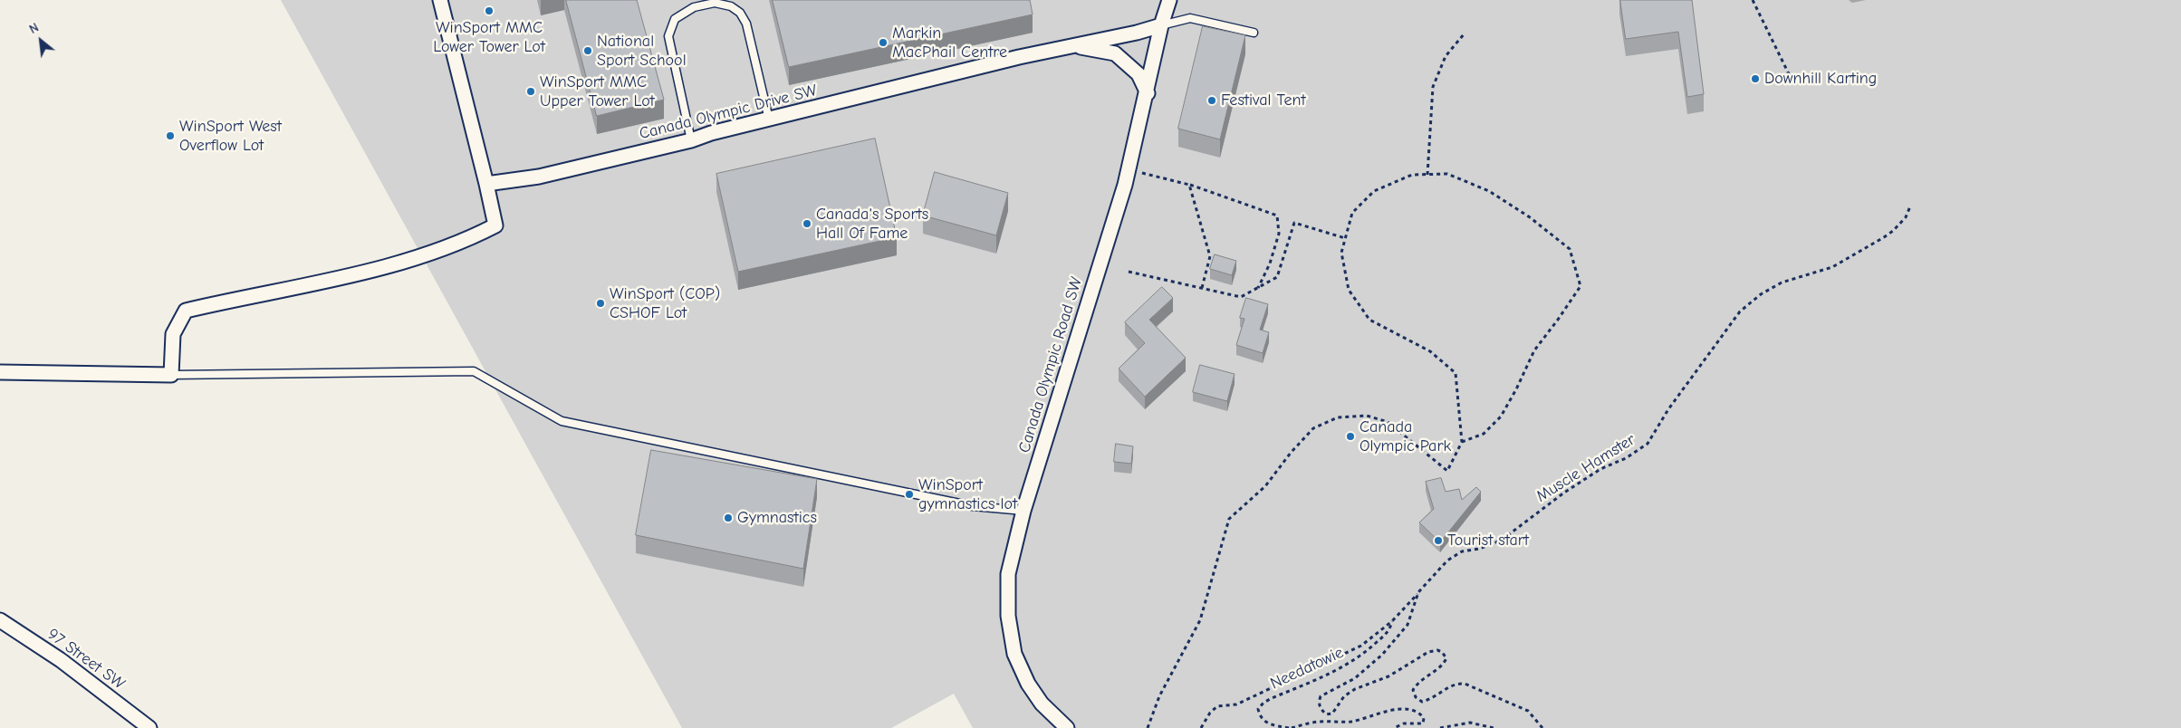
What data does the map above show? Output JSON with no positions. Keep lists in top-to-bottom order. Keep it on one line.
{"streets":{"street":["Canada Olympic Drive SW","Canada Olympic Road SW","97 Street SW"],"path":["Muscle Hamster","Needatowie"]},"crossings":[["Canada Olympic Drive SW","Canada Olympic Road SW"]],"places":["WinSport MMC Lower Tower Lot","Markin MacPhail Centre","National Sport School","Downhill Karting","WinSport MMC Upper Tower Lot","Festival Tent","WinSport West Overflow Lot","Canada's Sports Hall Of Fame","WinSport (COP) CSHOF Lot","Canada Olympic Park","WinSport gymnastics lot","Gymnastics","Tourist start"],"north":"top left"}
